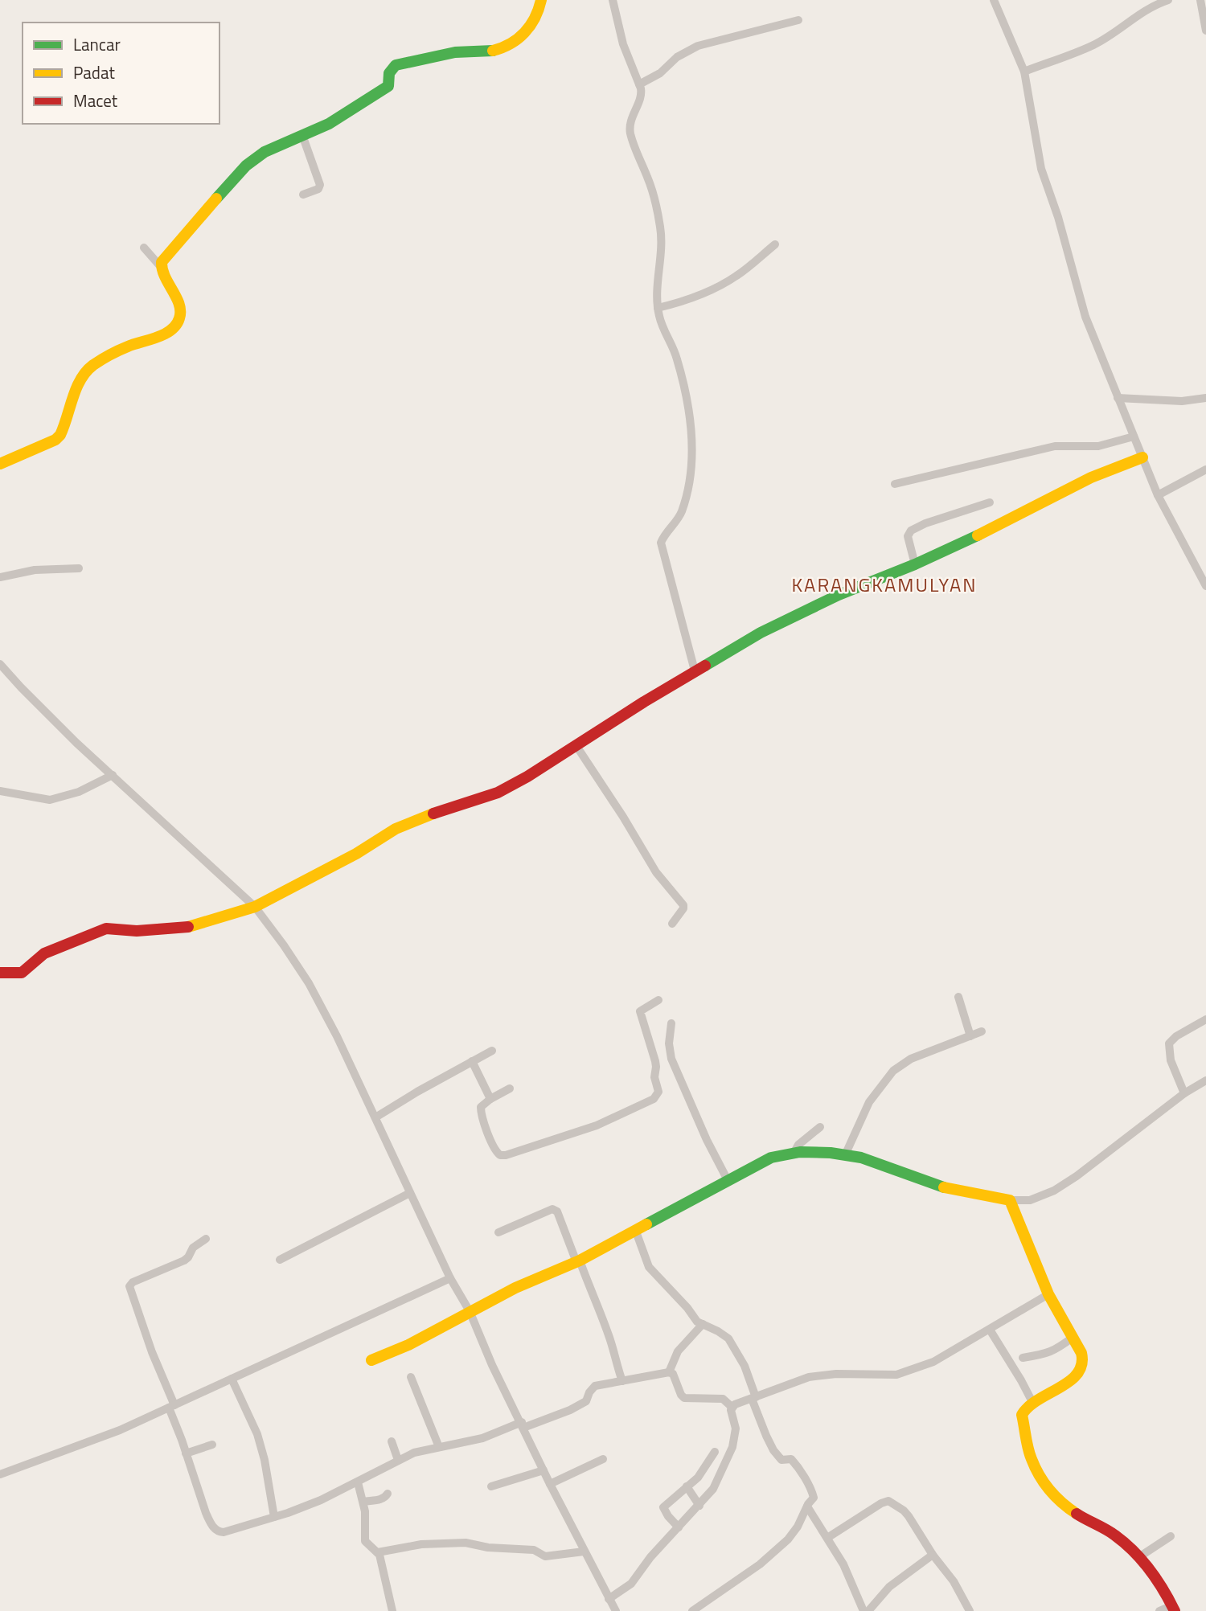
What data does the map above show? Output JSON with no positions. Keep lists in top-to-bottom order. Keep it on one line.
{"districts":["KARANGKAMULYAN"],"legend":["Lancar","Padat","Macet"]}
